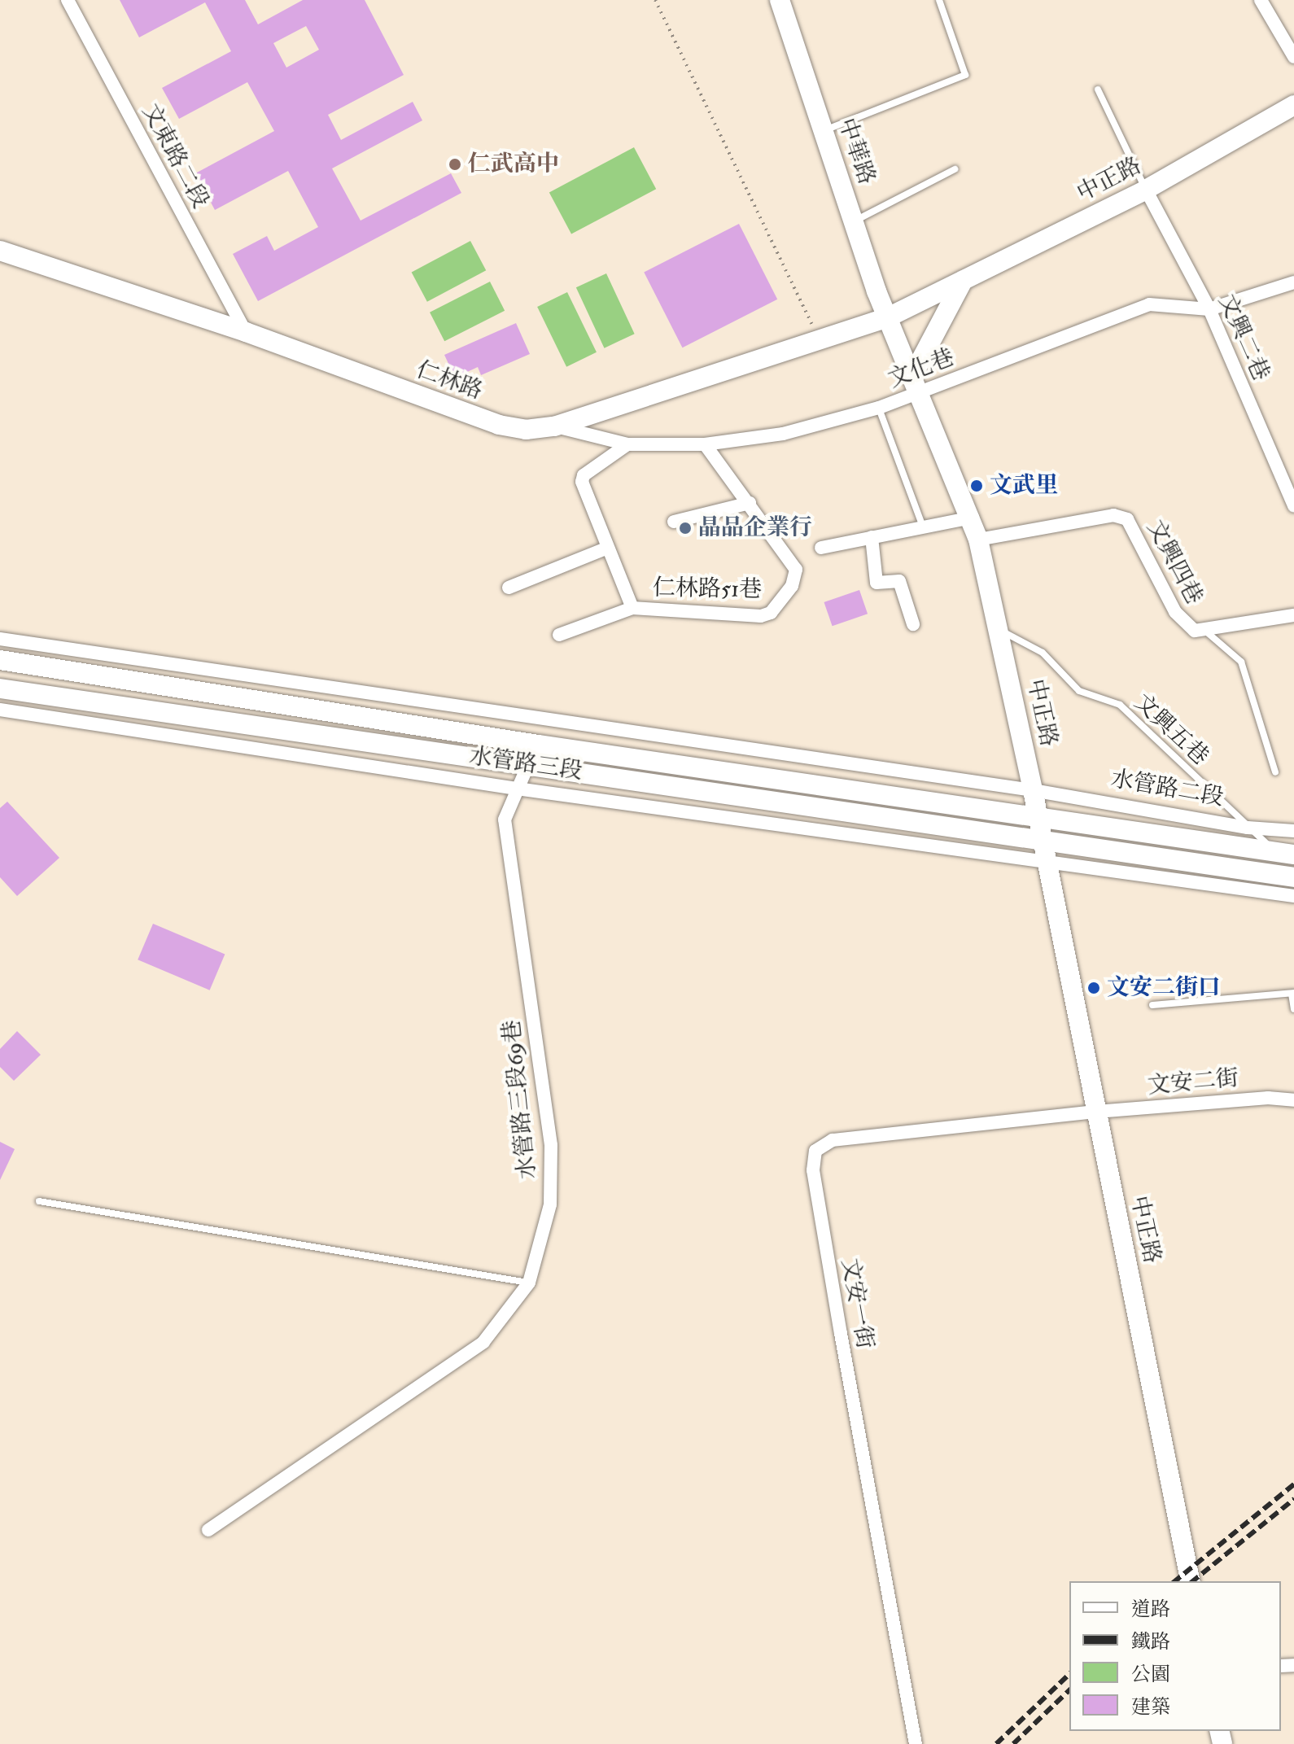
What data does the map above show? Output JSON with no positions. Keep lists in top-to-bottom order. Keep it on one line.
{"streets":{"street":["中華路","文東路二段","中正路","文興二巷","文化巷","仁林路","文興四巷","仁林路51巷","水管路三段","水管路二段","文安二街","水管路三段69巷","文安一街"],"lane":["文興五巷"]},"crossings":[["中華路","中正路"],["中華路","仁林路"],["文東路二段","仁林路"],["中正路","文興二巷"],["中正路","文化巷"],["中正路","仁林路"],["中正路","文興四巷"],["中正路","文興五巷"],["中正路","水管路三段"],["中正路","水管路二段"],["中正路","文安二街"],["中正路","文安一街"],["文興二巷","文化巷"],["文化巷","仁林路"],["文化巷","仁林路51巷"],["文興五巷","水管路二段"],["水管路三段","水管路二段"],["水管路三段","水管路三段69巷"],["文安二街","文安一街"]],"places":["仁武高中","文武里","晶品企業行","文安二街口"],"legend":["道路","鐵路","公園","建築"]}
